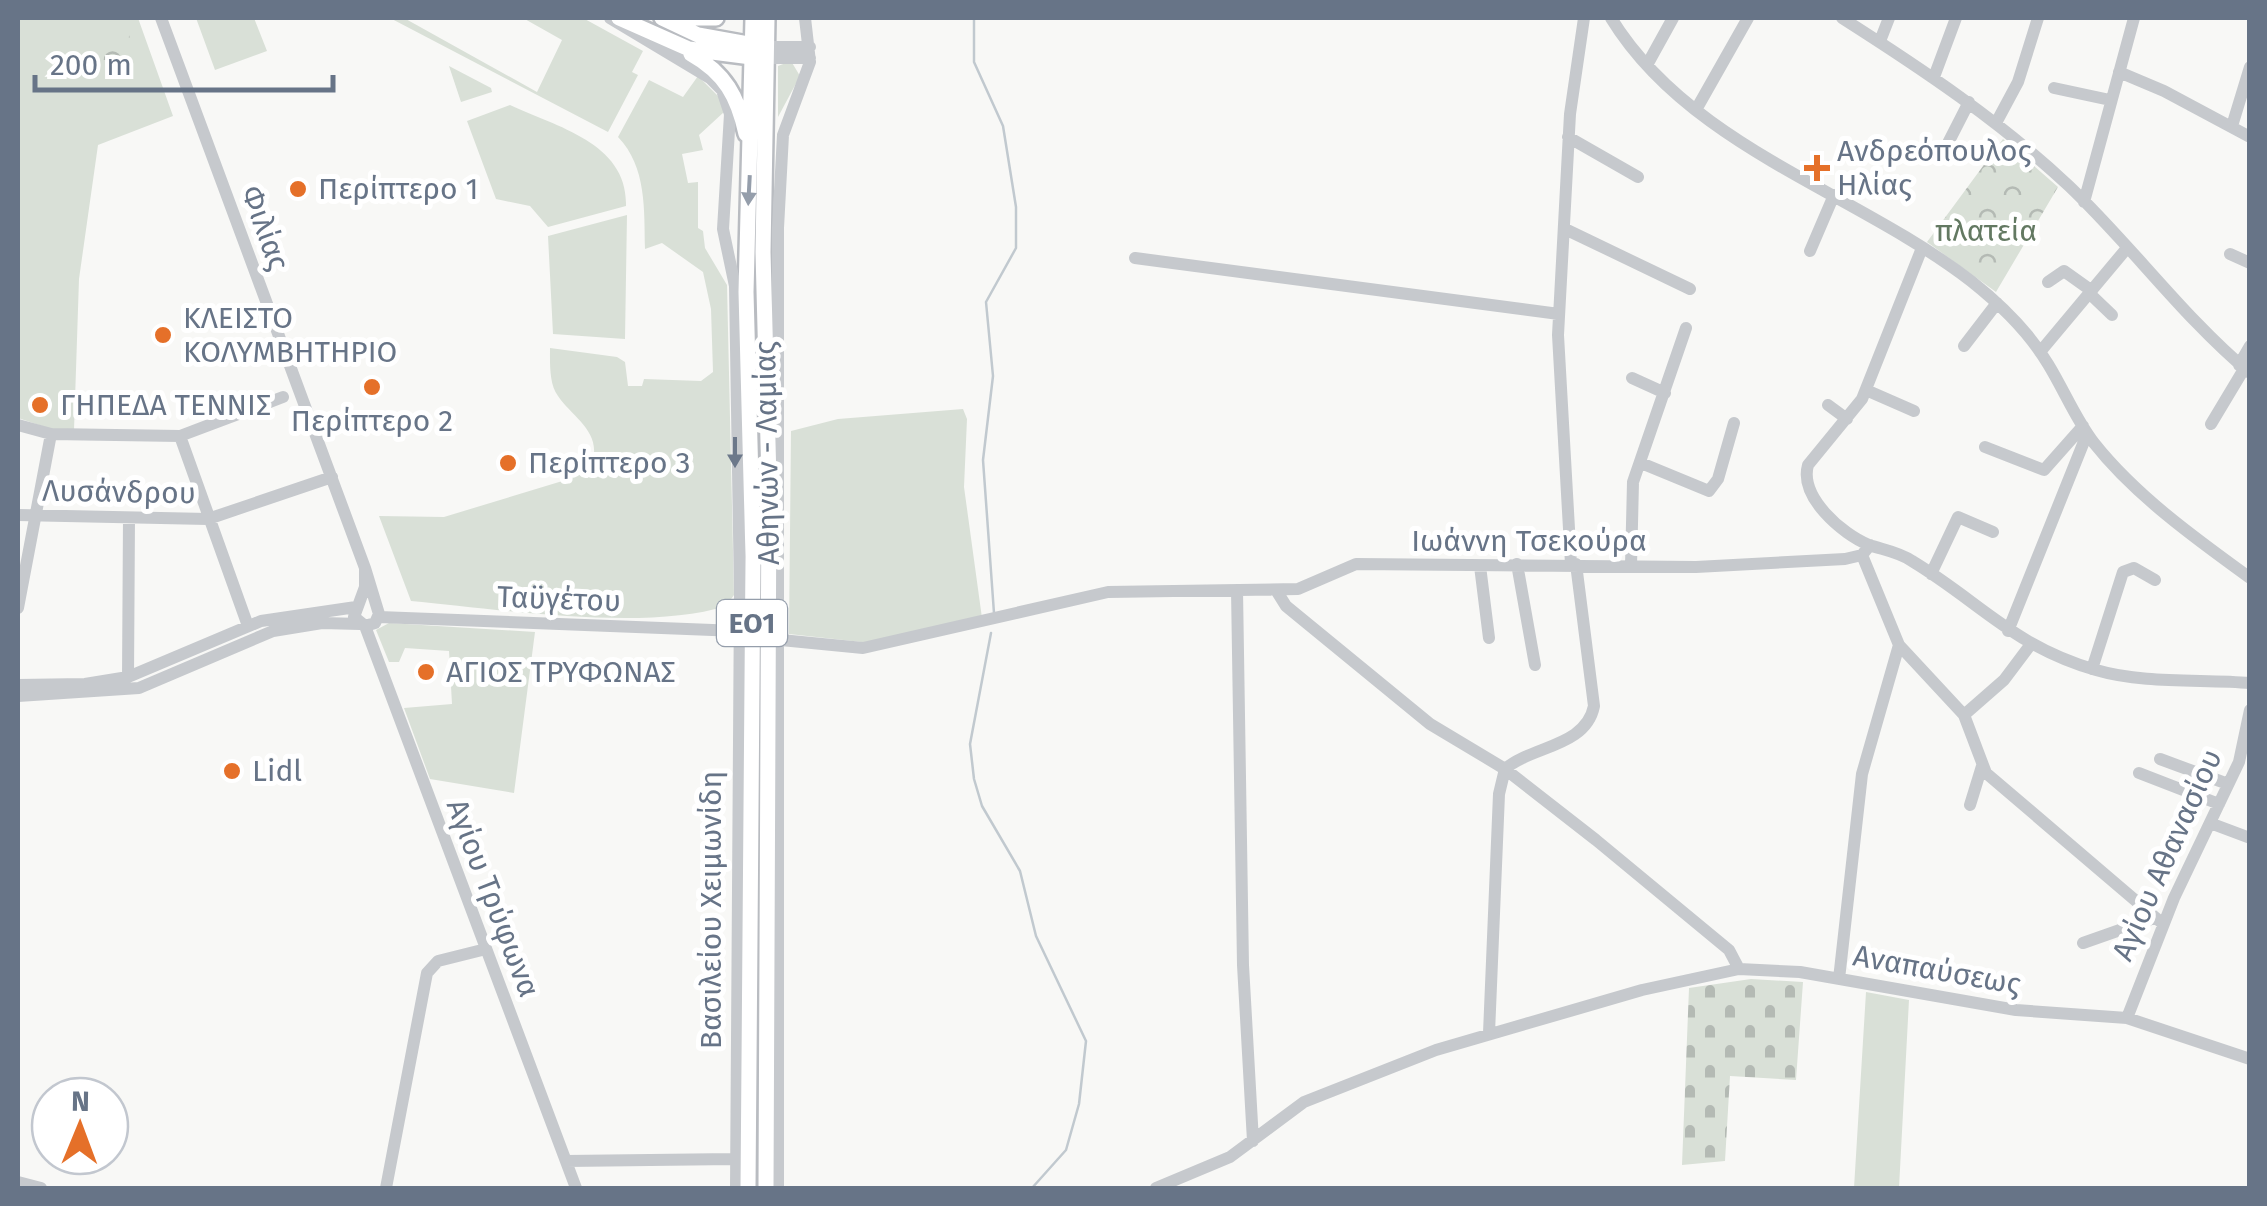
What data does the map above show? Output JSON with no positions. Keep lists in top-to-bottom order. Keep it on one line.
{"streets":{"main road":["Αθηνών - Λαμίας","ΕΟ1"],"street":["Φιλίας","Λυσάνδρου","Ιωάννη Τσεκούρα","Ταϋγέτου","Αγίου Αθανασίου","Αγίου Τρύφωνα","Βασιλείου Χειμωνίδη","Αναπαύσεως"]},"crossings":[["Φιλίας","Λυσάνδρου"],["Φιλίας","Ταϋγέτου"],["Ταϋγέτου","Αγίου Τρύφωνα"],["Ταϋγέτου","Βασιλείου Χειμωνίδη"],["Αγίου Αθανασίου","Αναπαύσεως"]],"parks":["πλατεία"],"places":{"health":["Ανδρεόπουλος Ηλίας"],"other":["Περίπτερο 1","ΚΛΕΙΣΤΟ ΚΟΛΥΜΒΗΤΗΡΙΟ","Περίπτερο 2","ΓΗΠΕΔΑ ΤΕΝΝΙΣ","Περίπτερο 3","ΑΓΙΟΣ ΤΡΥΦΩΝΑΣ","Lidl"]},"scale_bar":"200 m","north":"top"}
